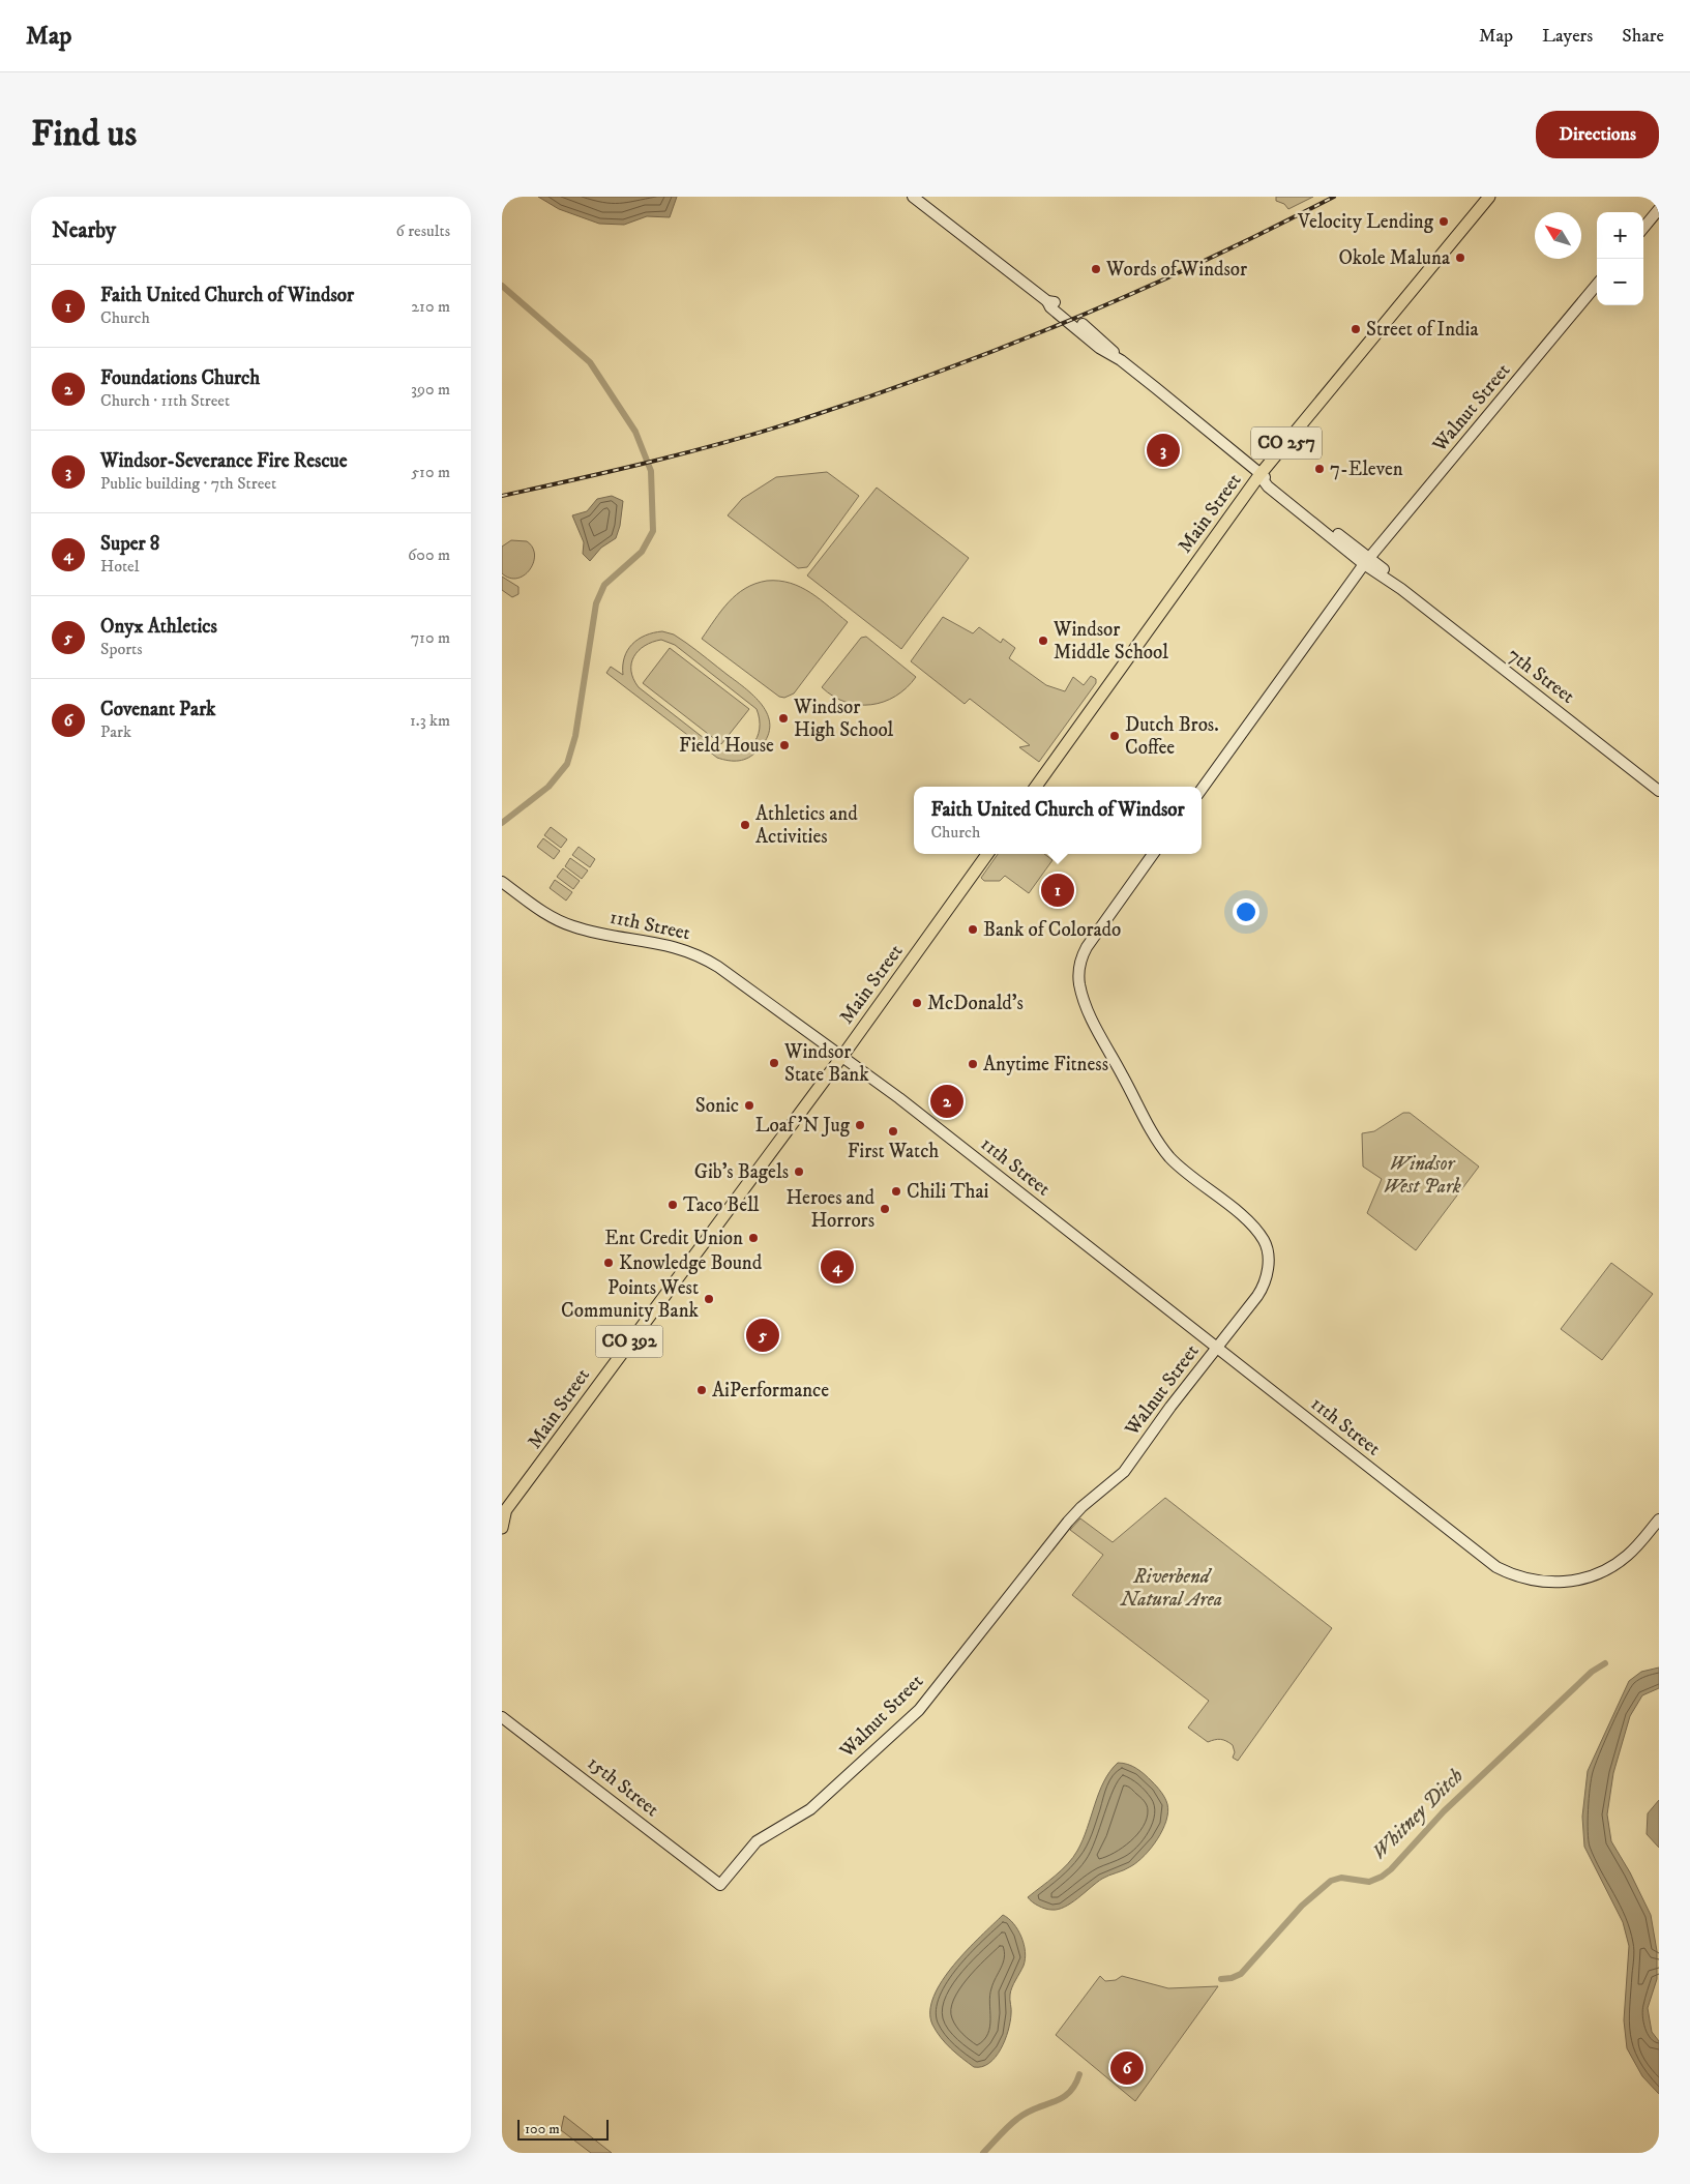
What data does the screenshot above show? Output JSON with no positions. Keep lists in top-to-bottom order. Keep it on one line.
{"streets":{"main road":["CO 257","Main Street","CO 392"],"street":["Walnut Street","7th Street","11th Street","15th Street"]},"crossings":[["Walnut Street","7th Street"],["Walnut Street","11th Street"],["Walnut Street","15th Street"],["Main Street","7th Street"],["Main Street","11th Street"]],"water":["Whitney Ditch"],"parks":["Windsor West Park","Riverbend Natural Area"],"places":["Velocity Lending","Okole Maluna","Words of Windsor","Street of India","7-Eleven","Windsor Middle School","Windsor High School","Dutch Bros. Coffee","Field House","Athletics and Activities","Bank of Colorado","McDonald's","Windsor State Bank","Anytime Fitness","Sonic","Loaf 'N Jug","First Watch","Gib's Bagels","Chili Thai","Taco Bell","Heroes and Horrors","Ent Credit Union","Knowledge Bound","Points West Community Bank","AiPerformance"],"scale_bar":"100 m","north":"top left","page":{"header":"Map","nav":["Map","Layers","Share"],"buttons":"Directions","title":"Find us","heading":["Nearby","6 results"],"map_buttons":["+","−"],"list":[{"mark":"1","name":"Faith United Church of Windsor","note":"Church","value":"210 m"},{"mark":"2","name":"Foundations Church","note":"Church · 11th Street","value":"390 m"},{"mark":"3","name":"Windsor-Severance Fire Rescue","note":"Public building · 7th Street","value":"510 m"},{"mark":"4","name":"Super 8","note":"Hotel","value":"600 m"},{"mark":"5","name":"Onyx Athletics","note":"Sports","value":"710 m"},{"mark":"6","name":"Covenant Park","note":"Park","value":"1.3 km"}],"pins":["3","1","2","4","5","6"],"popup":["Faith United Church of Windsor","Church"],"scale":"100 m"}}
